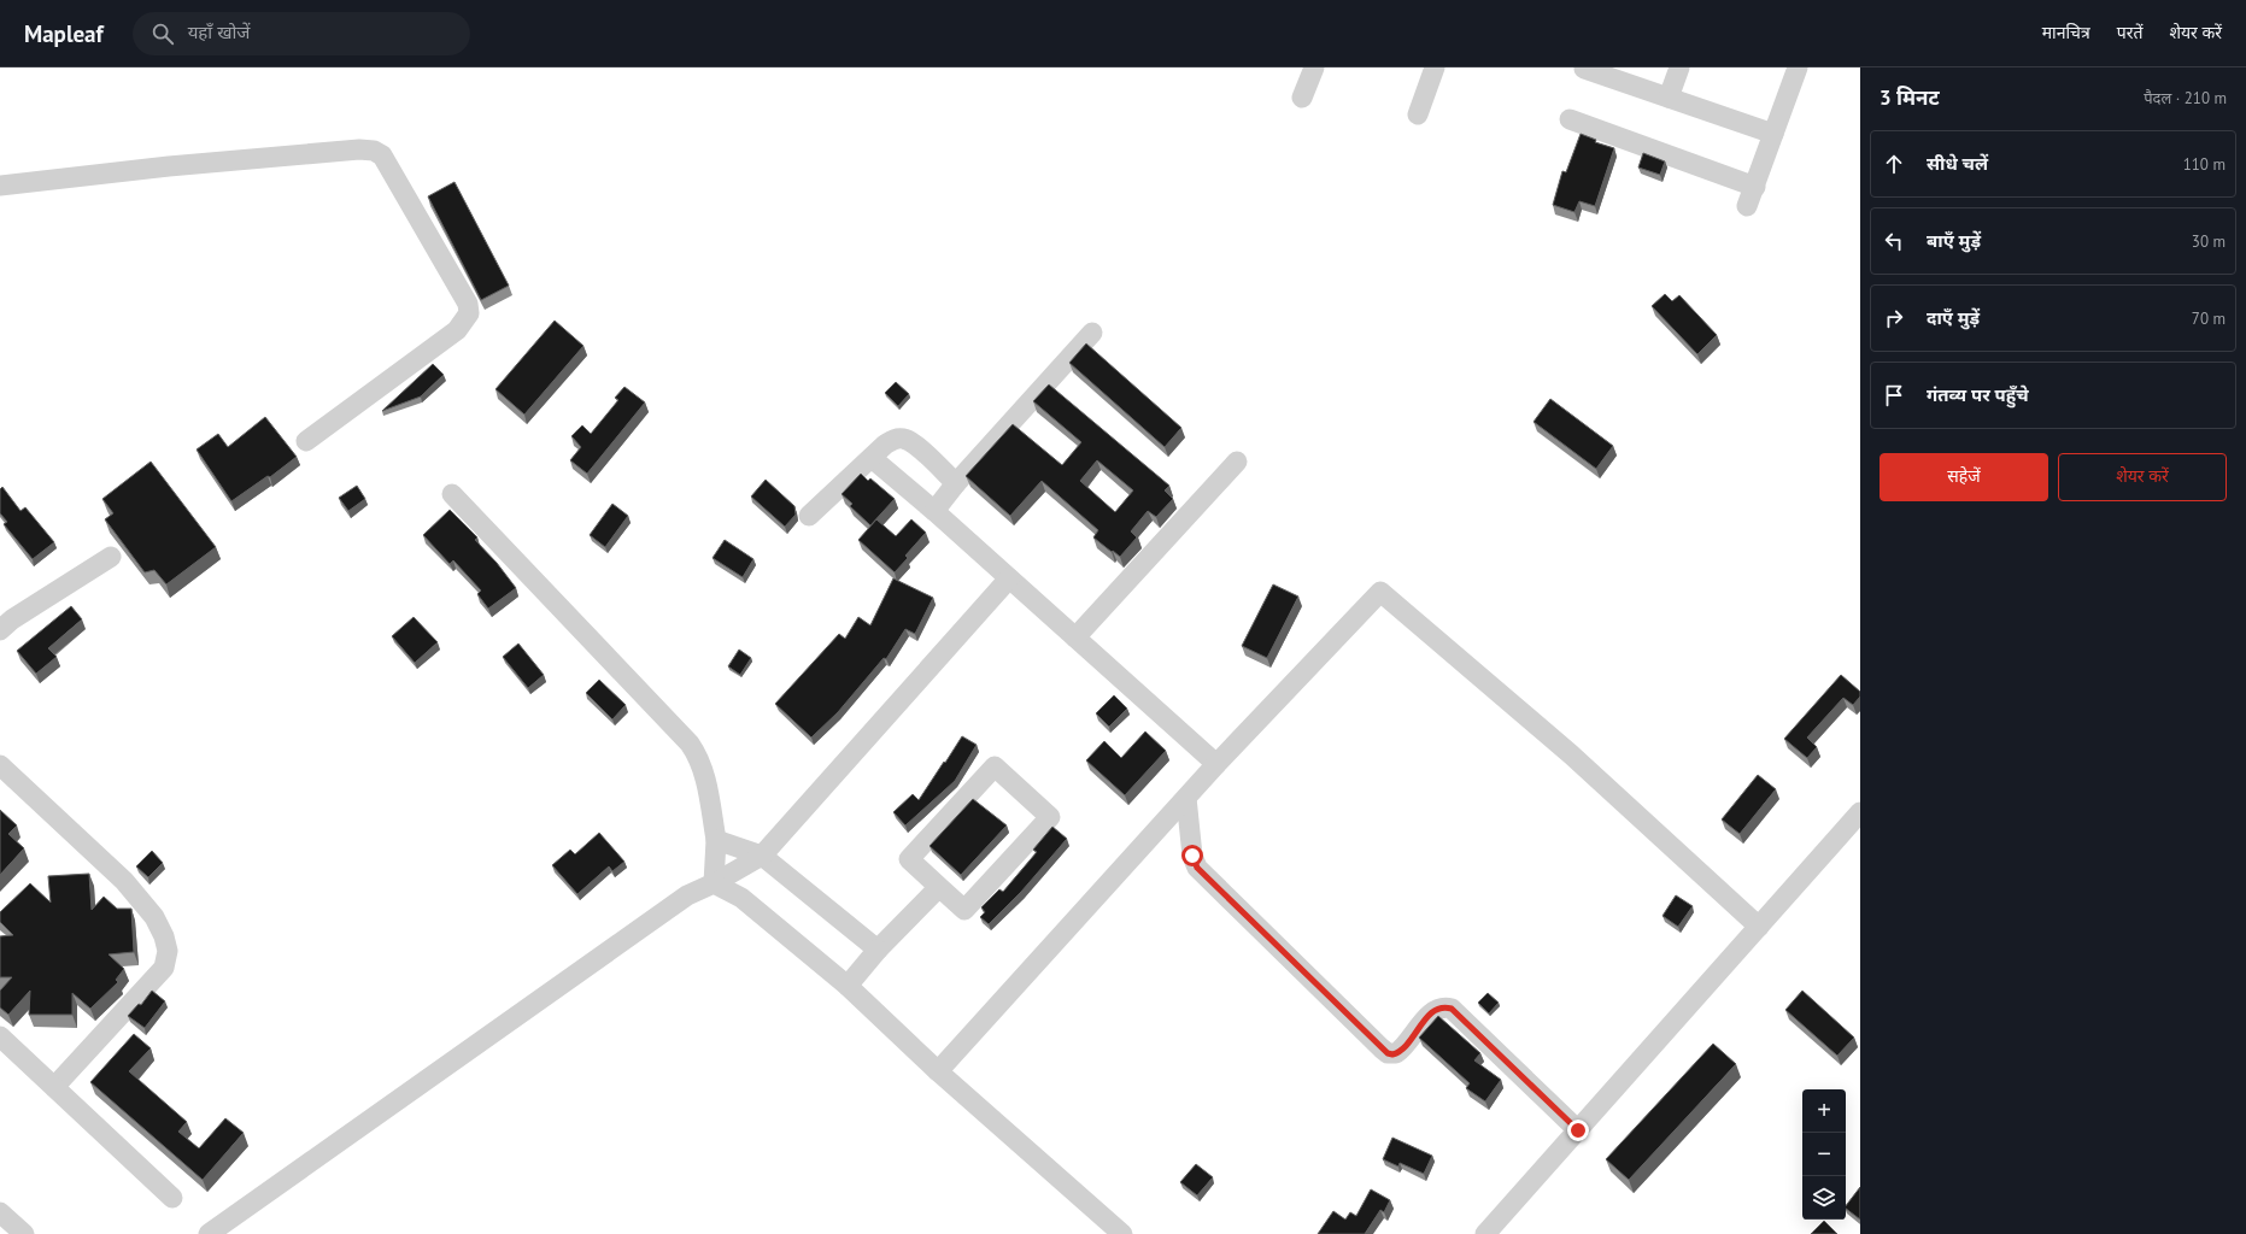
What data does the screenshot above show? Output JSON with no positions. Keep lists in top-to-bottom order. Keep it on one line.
{"page":{"header":"Mapleaf","search":"यहाँ खोजें","nav":["मानचित्र","परतें","शेयर करें"],"heading":["3 मिनट","पैदल · 210 m"],"list":[["सीधे चलें","110 m"],["बाएँ मुड़ें","30 m"],["दाएँ मुड़ें","70 m"],"गंतव्य पर पहुँचे"],"buttons":["सहेजें","शेयर करें"],"map_buttons":["+","−"]}}
